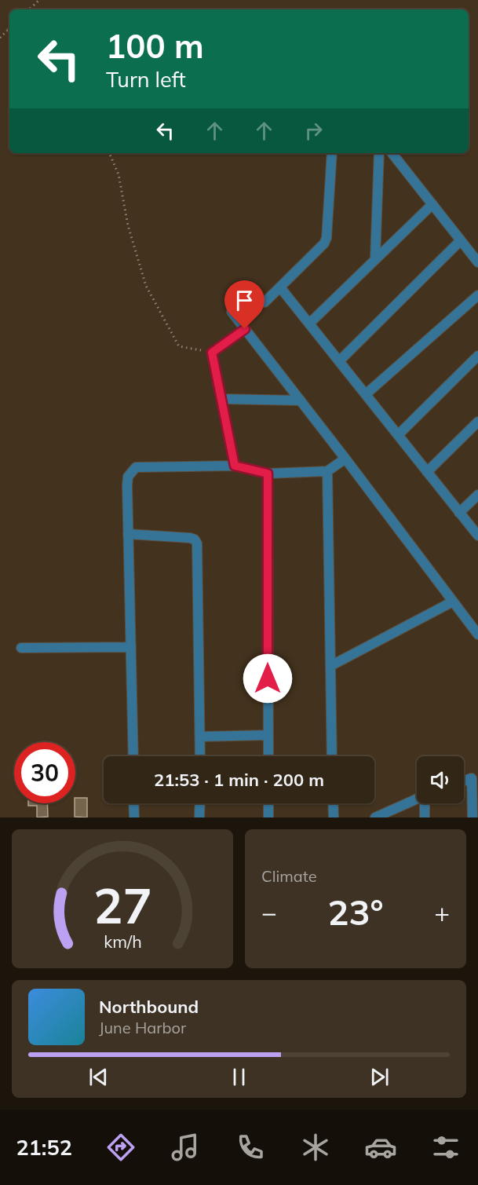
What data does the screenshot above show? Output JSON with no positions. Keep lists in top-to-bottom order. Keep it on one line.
{"page":{"turn":["100 m","Turn left"],"limit":"30","trip":"21:53 · 1 min · 200 m","tile":"Climate","heat":["−","23°","+"],"song":["Northbound","June Harbor"],"tabs":"21:52","gauge":["27","km/h"]}}
